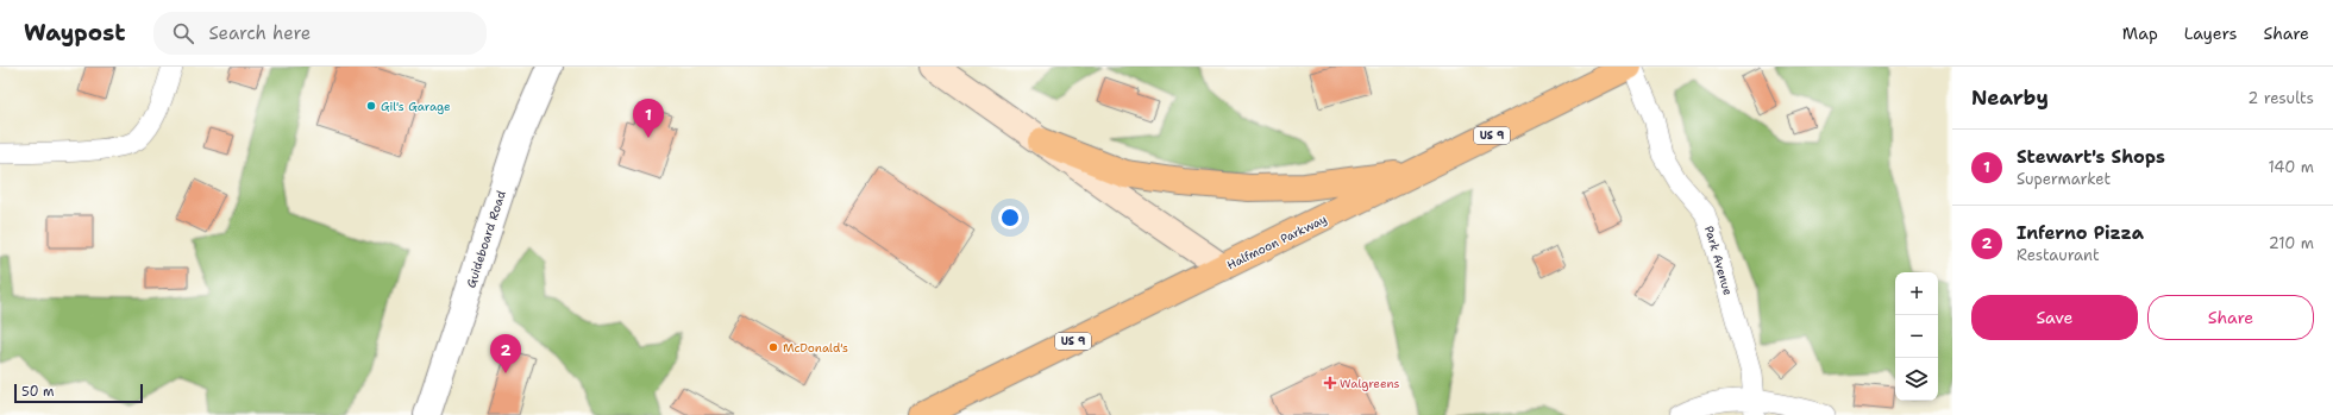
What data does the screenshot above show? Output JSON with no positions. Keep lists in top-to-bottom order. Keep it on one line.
{"streets":{"main road":["US 9","Halfmoon Parkway"],"street":["Guideboard Road","Park Avenue"]},"crossings":[["Halfmoon Parkway","Park Avenue"]],"places":{"other":["Gil's Garage","McDonald's"],"health":["Walgreens"]},"scale_bar":"50 m","page":{"header":"Waypost","search":"Search here","nav":["Map","Layers","Share"],"heading":["Nearby","2 results"],"pins":["1","2"],"list":[{"mark":"1","name":"Stewart's Shops","note":"Supermarket","value":"140 m"},{"mark":"2","name":"Inferno Pizza","note":"Restaurant","value":"210 m"}],"map_buttons":["+","−"],"buttons":["Save","Share"],"scale":"50 m"}}
